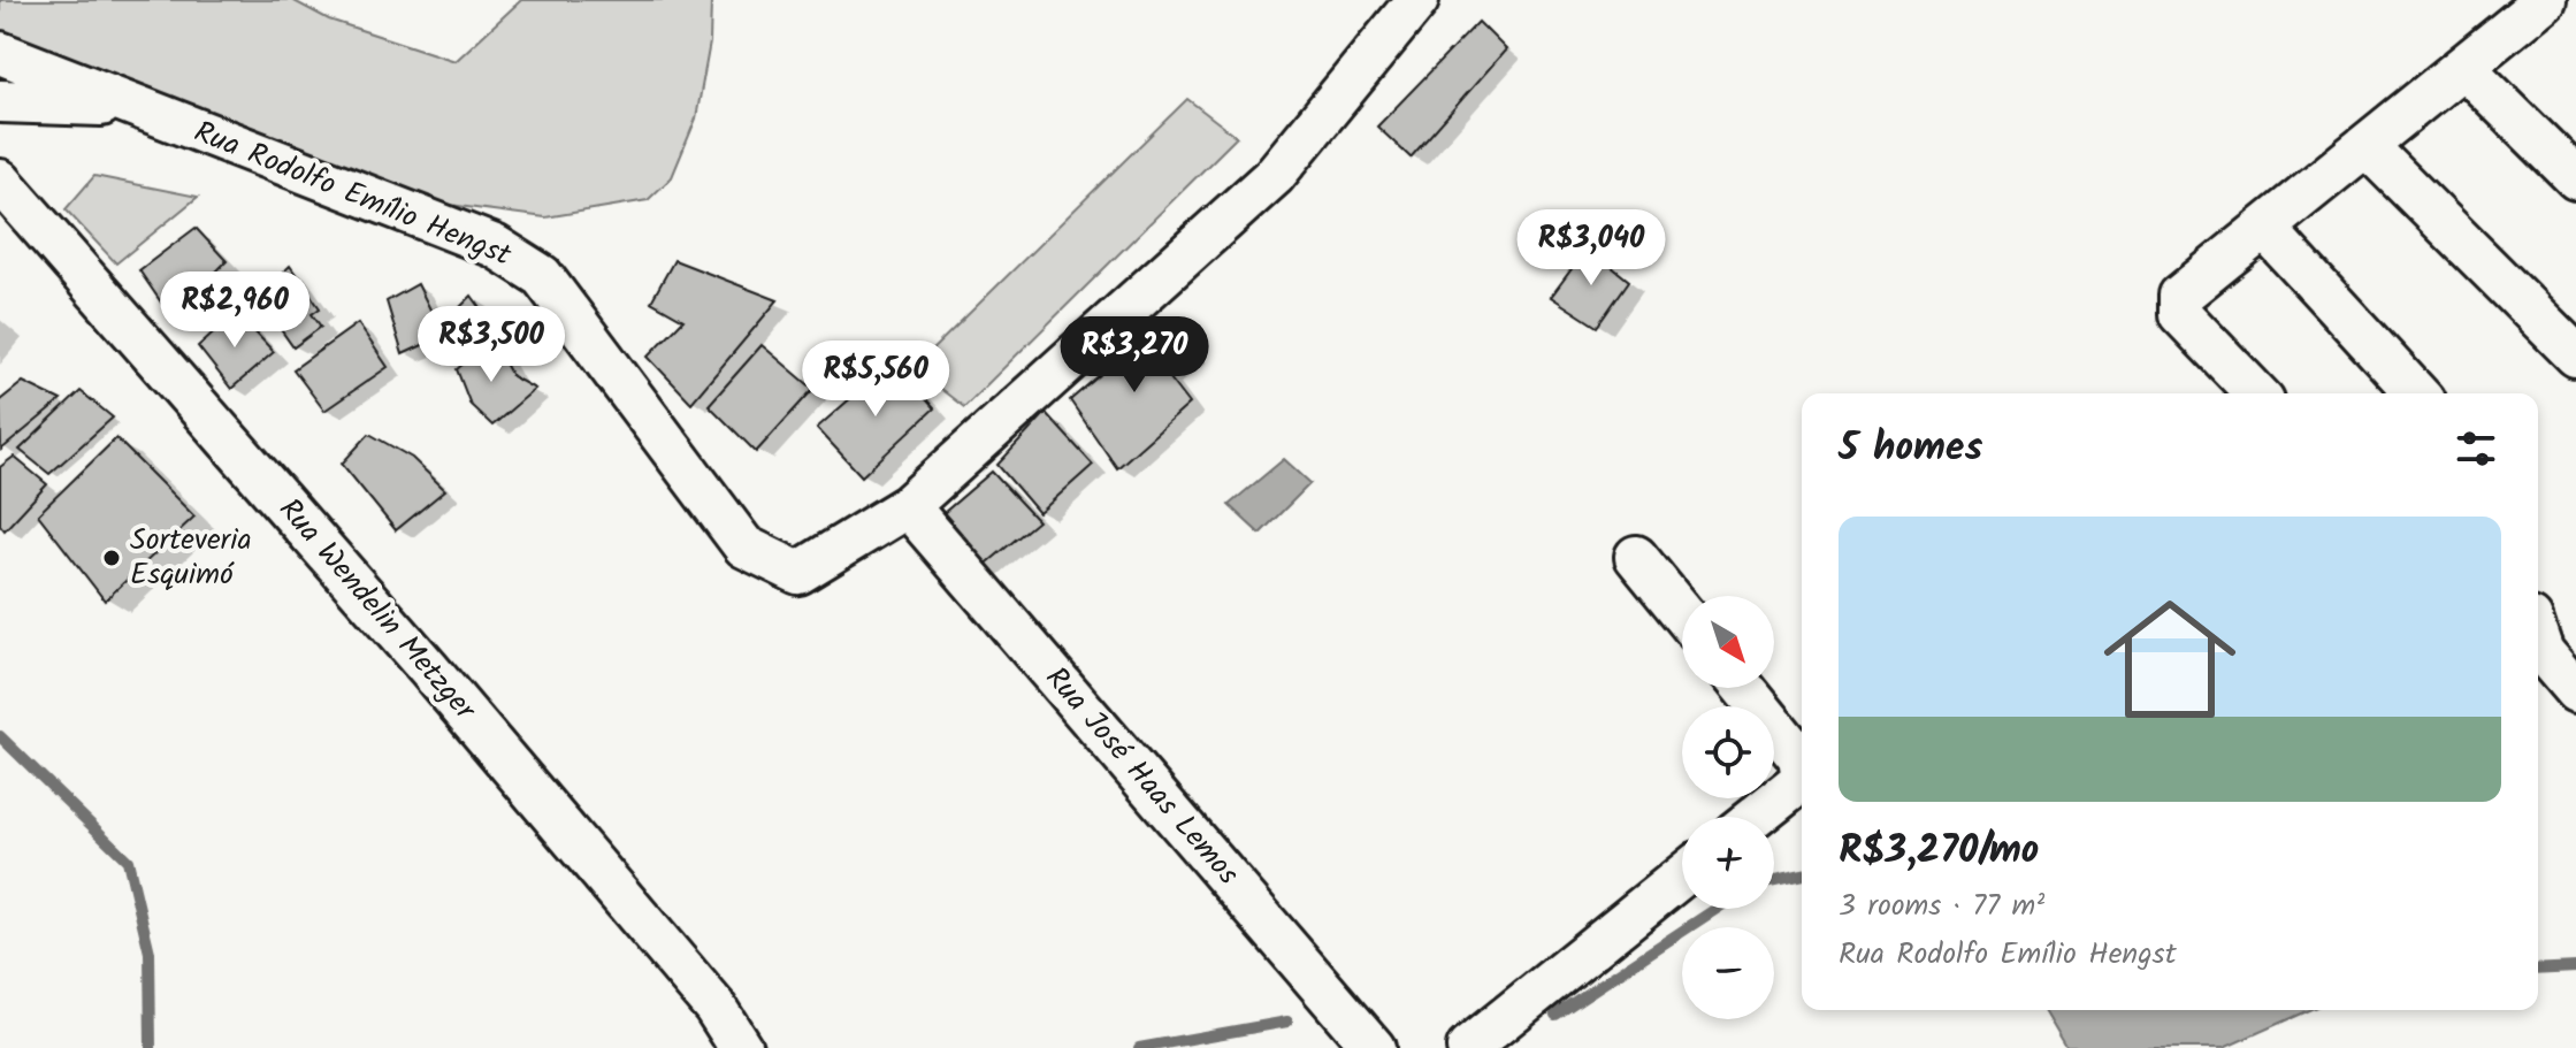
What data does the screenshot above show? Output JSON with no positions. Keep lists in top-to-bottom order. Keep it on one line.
{"streets":{"street":["Rua Rodolfo Emílio Hengst","Rua Wendelin Metzger","Rua José Haas Lemos"]},"crossings":[["Rua Rodolfo Emílio Hengst","Rua José Haas Lemos"]],"places":["Sorteveria Esquimó"],"north":"bottom right","page":{"price":["R$3,040","R$2,960","R$3,500","R$3,270","R$5,560"],"heading":"5 homes","list":[{"name":"R$3,270/mo","note":"3 rooms · 77 m² · Rua Rodolfo Emílio Hengst"}],"map_buttons":["+","−"]}}
